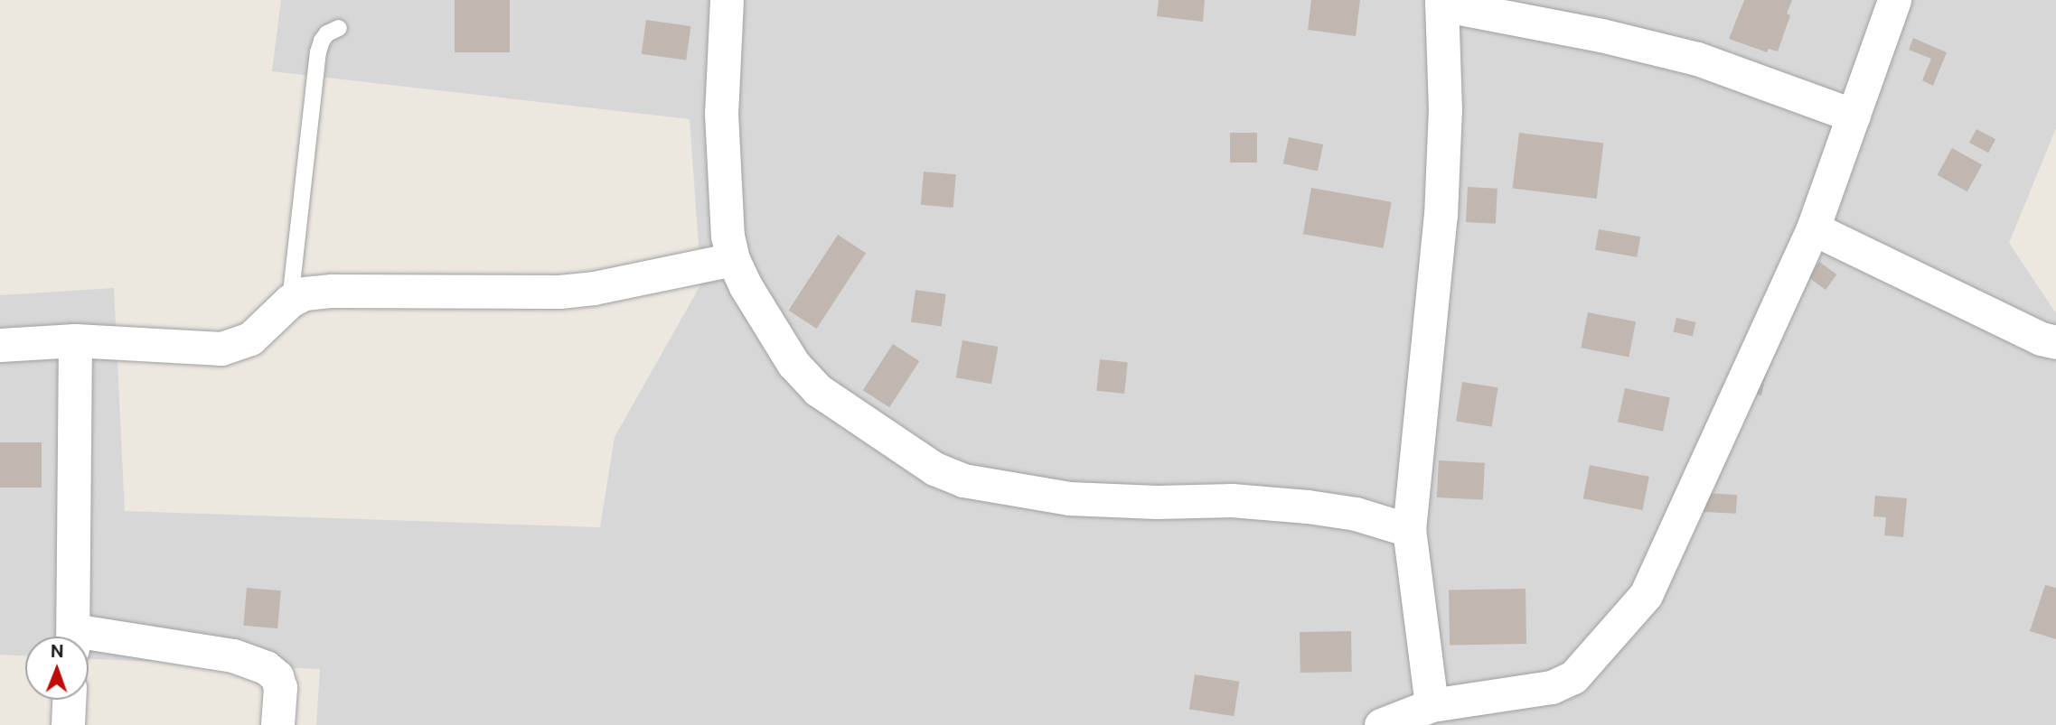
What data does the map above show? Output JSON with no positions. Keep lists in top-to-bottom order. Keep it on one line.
{"north":"top"}
